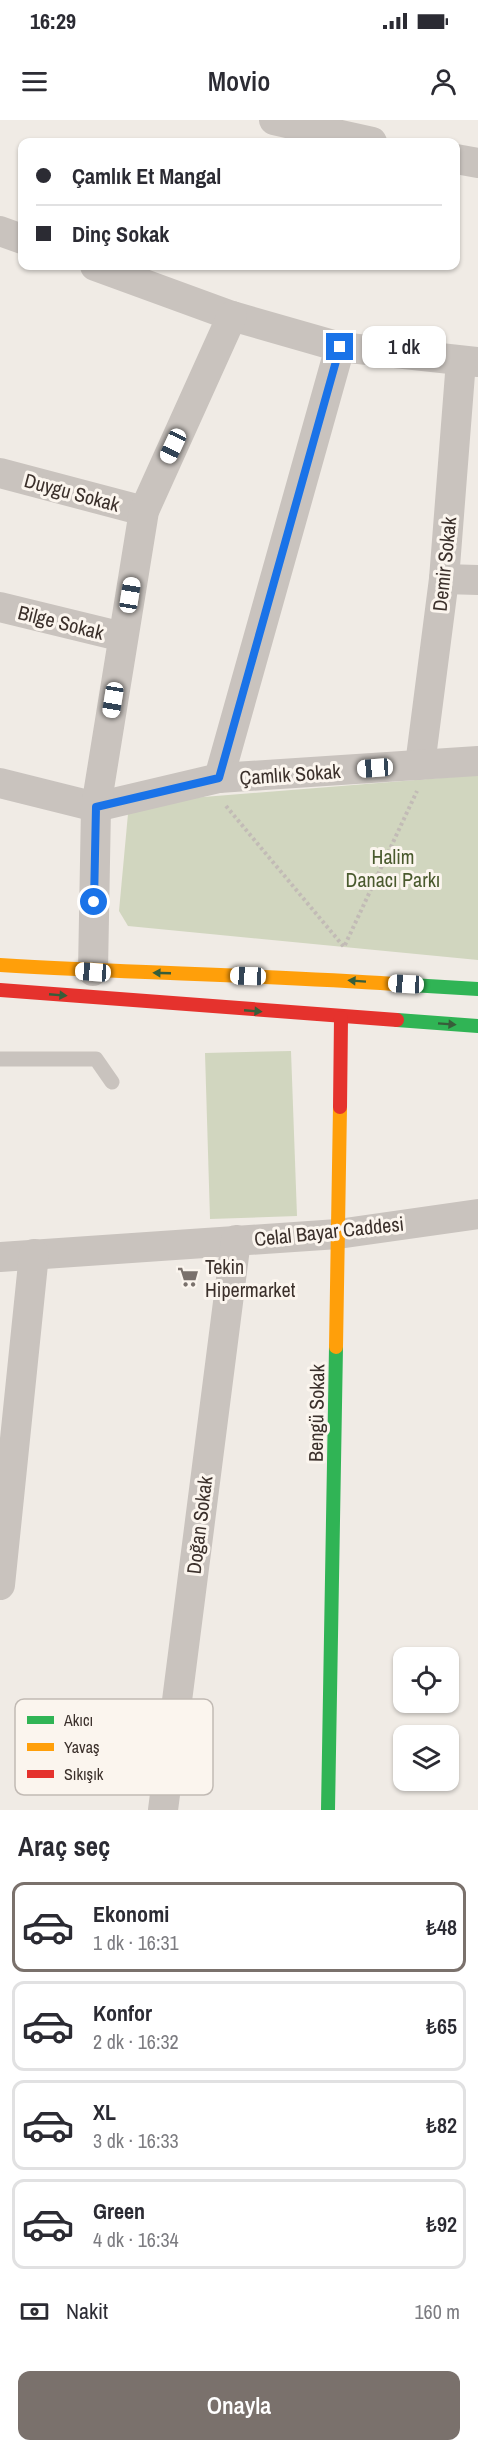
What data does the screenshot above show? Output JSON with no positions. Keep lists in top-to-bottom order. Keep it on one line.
{"streets":{"street":["Duygu Sokak","Demir Sokak","Bilge Sokak","Çamlık Sokak","Celal Bayar Caddesi","Bengü Sokak","Doğan Sokak"]},"crossings":[["Demir Sokak","Çamlık Sokak"],["Celal Bayar Caddesi","Bengü Sokak"],["Celal Bayar Caddesi","Doğan Sokak"]],"parks":["Halim Danacı Parkı"],"places":{"supermarket":["Tekin Hipermarket"]},"legend":["Akıcı","Yavaş","Sıkışık"],"page":{"status":"16:29","header":"Movio","banner":["Çamlık Et Mangal","Dinç Sokak"],"bubble":"1 dk","heading":"Araç seç","list":[{"name":"Ekonomi","note":"1 dk · 16:31","value":"₺48"},{"name":"Konfor","note":"2 dk · 16:32","value":"₺65"},{"name":"XL","note":"3 dk · 16:33","value":"₺82"},{"name":"Green","note":"4 dk · 16:34","value":"₺92"}],"pay":["Nakit","160 m"],"buttons":"Onayla"}}
